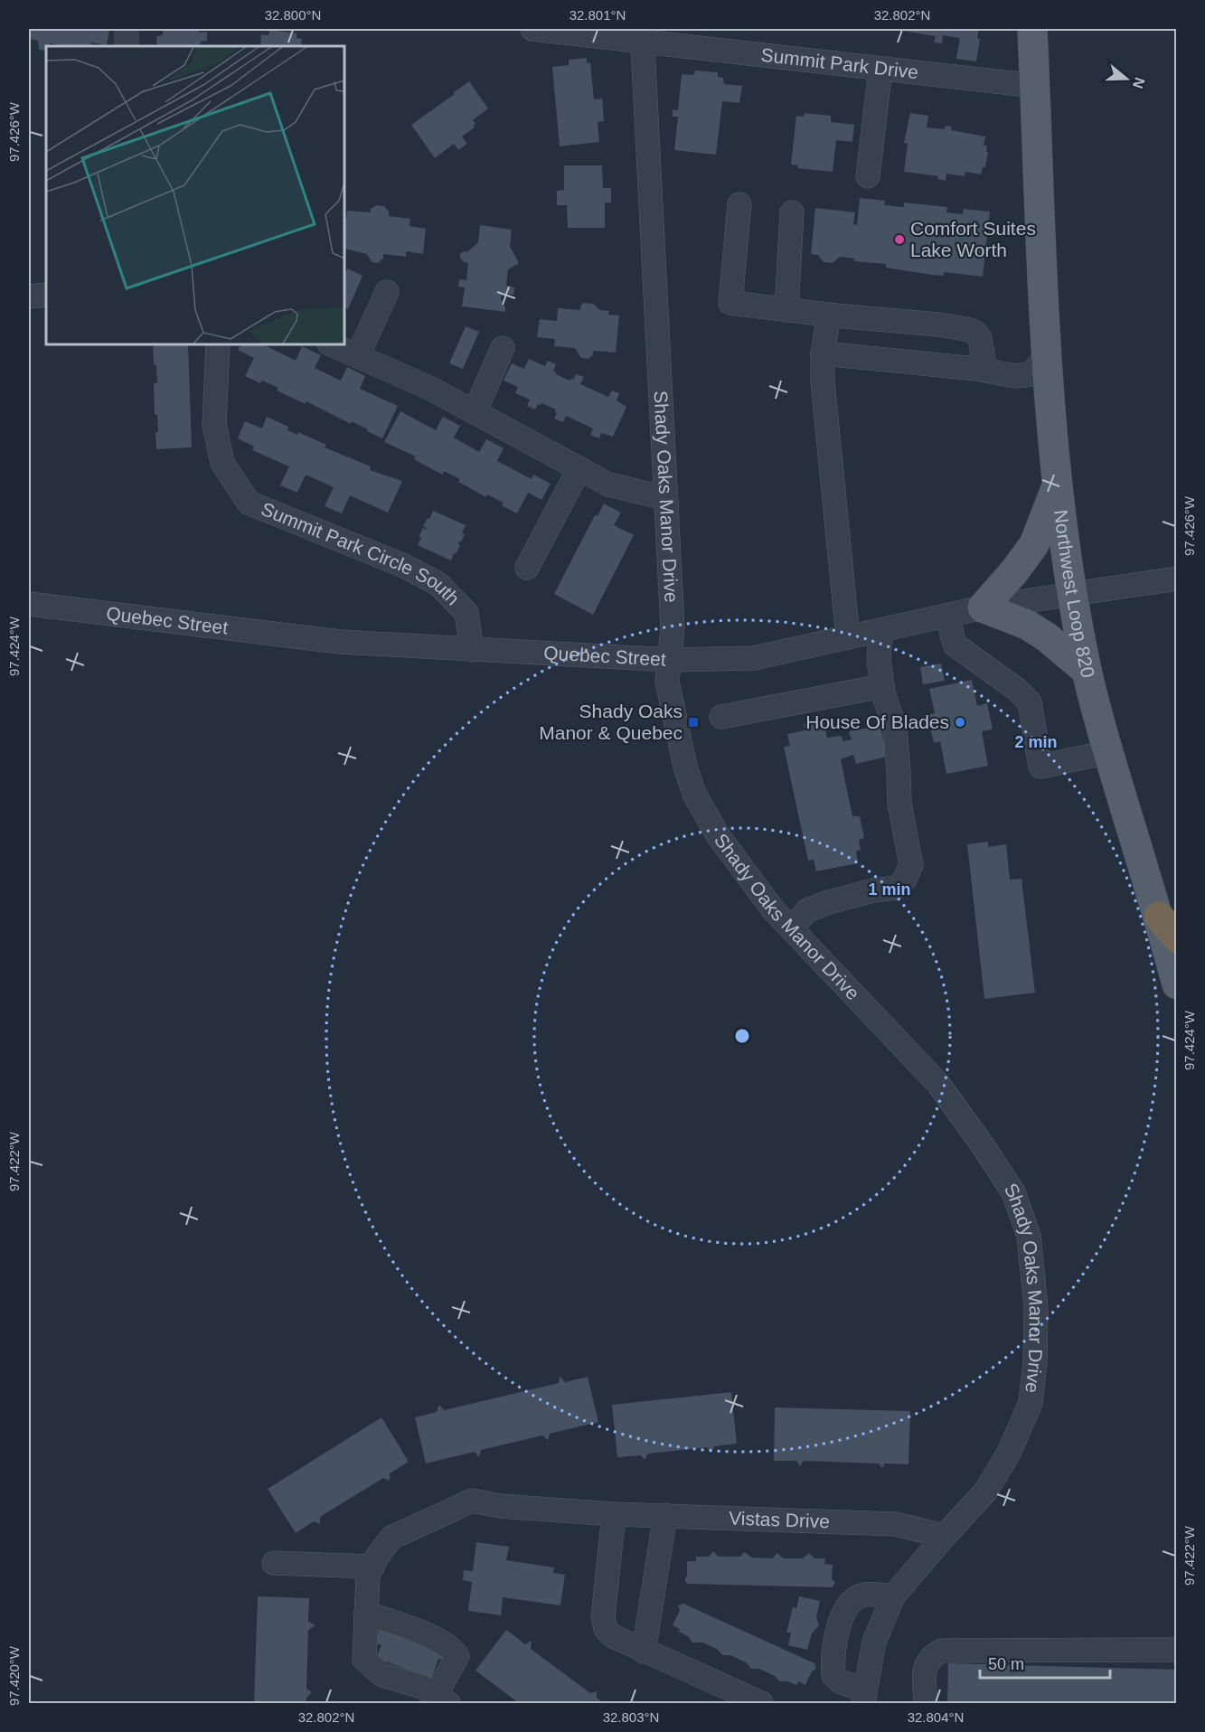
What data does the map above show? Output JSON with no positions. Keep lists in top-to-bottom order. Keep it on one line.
{"streets":{"main road":["Northwest Loop 820"],"street":["Summit Park Drive","Shady Oaks Manor Drive","Summit Park Circle South","Quebec Street","Vistas Drive"]},"crossings":[["Summit Park Drive","Shady Oaks Manor Drive"],["Summit Park Drive","Northwest Loop 820"],["Shady Oaks Manor Drive","Quebec Street"],["Shady Oaks Manor Drive","Vistas Drive"],["Summit Park Circle South","Quebec Street"],["Northwest Loop 820","Quebec Street"]],"places":{"other":["Comfort Suites Lake Worth","House Of Blades"],"transit":["Shady Oaks Manor & Quebec"]},"scale_bar":"50 m","north":"right","coordinates":["32.800°N","32.801°N","32.802°N","97.426°W","97.424°W","97.422°W","97.420°W","32.803°N","32.804°N"],"rings":["2 min","1 min"]}
